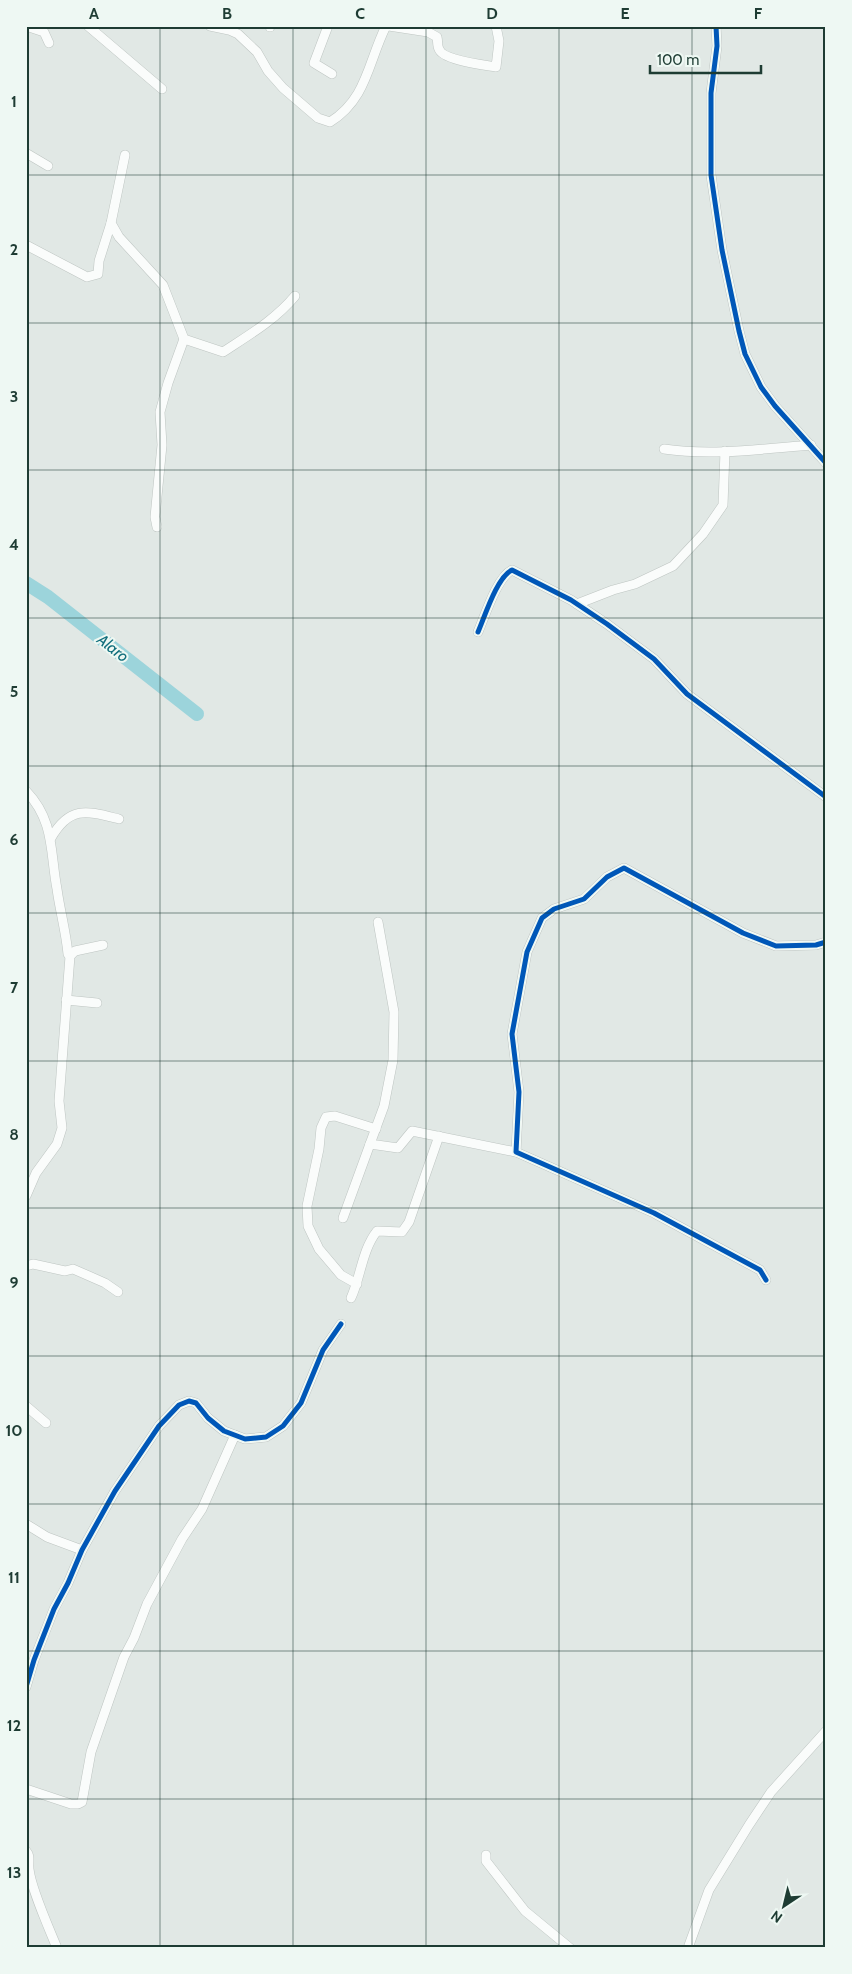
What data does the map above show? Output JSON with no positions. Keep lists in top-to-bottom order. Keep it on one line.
{"water":["Alaro"],"scale_bar":"100 m","north":"bottom left","grid":{"columns":["A","B","C","D","E","F"],"rows":["1","2","3","4","5","6","7","8","9","10","11","12","13"]}}
